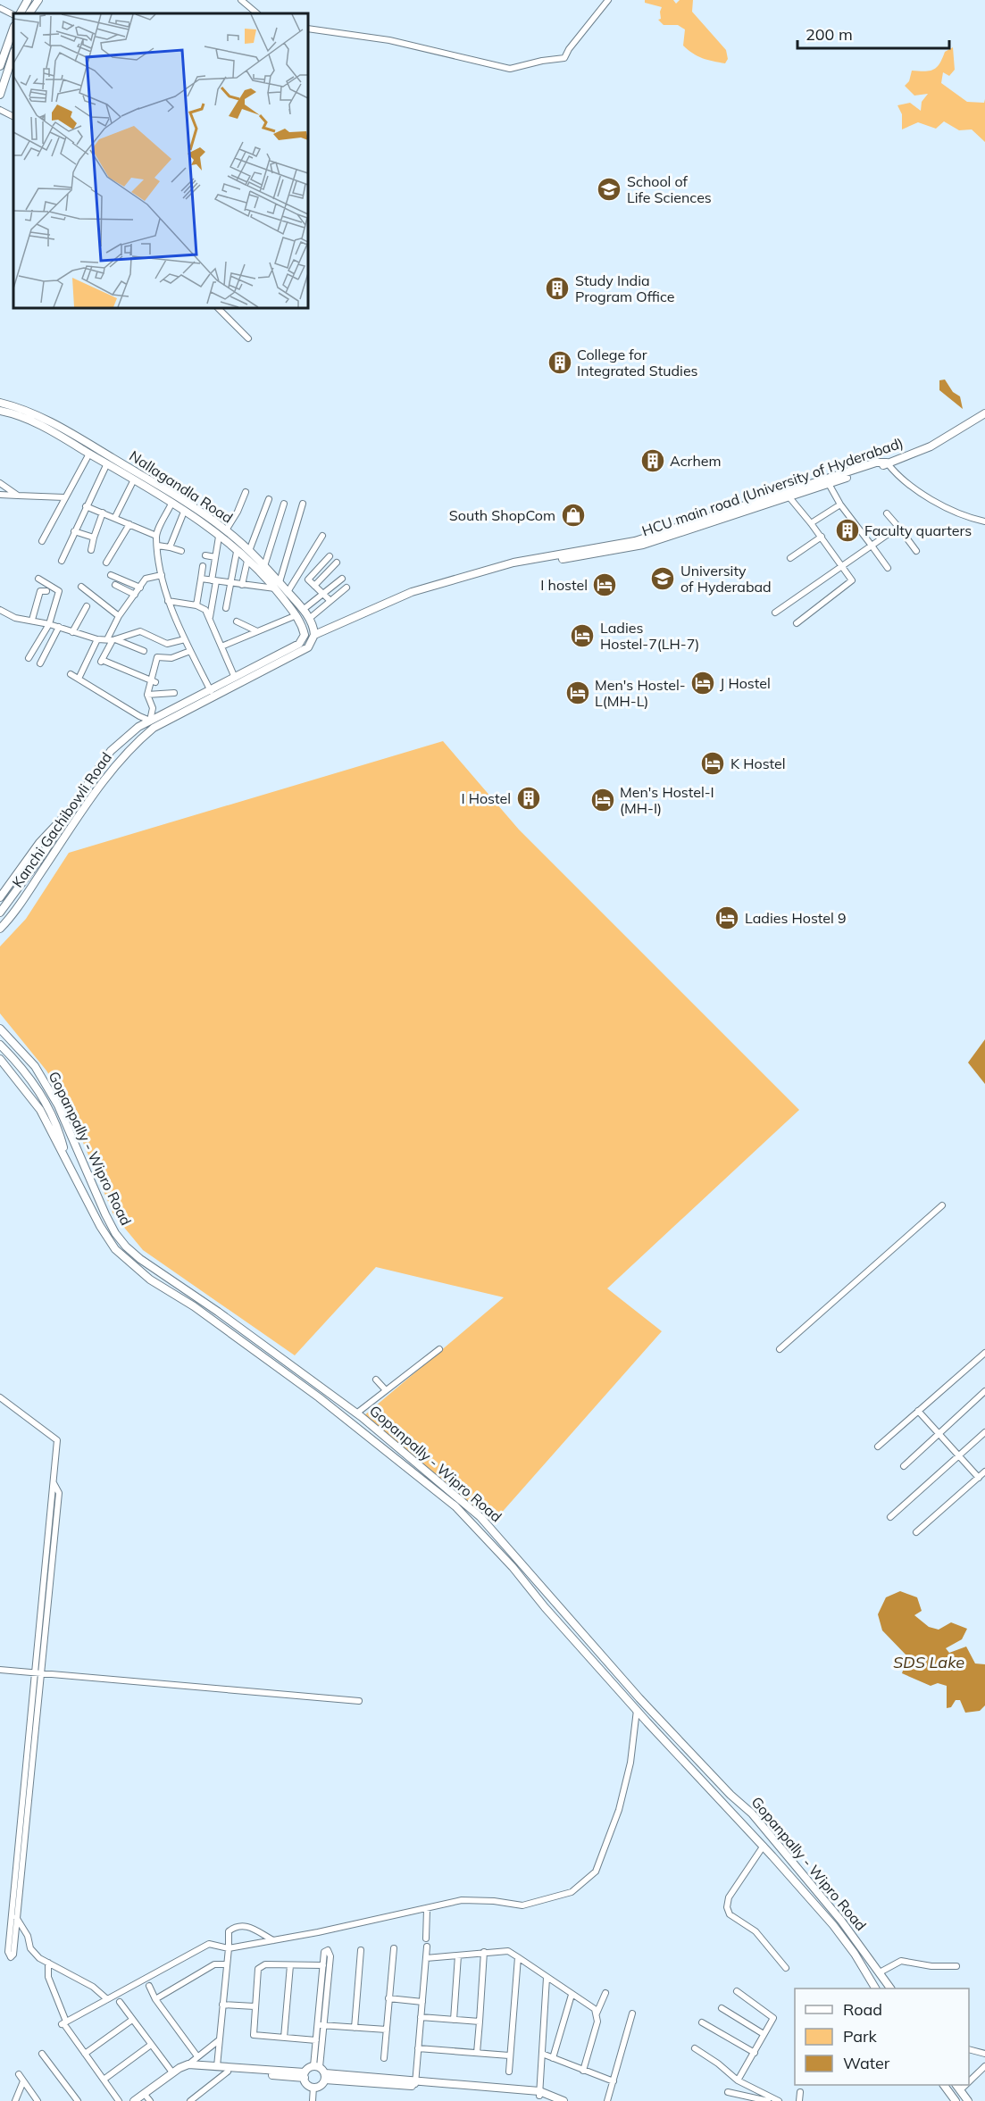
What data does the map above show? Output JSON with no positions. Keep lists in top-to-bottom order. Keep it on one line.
{"streets":{"main road":["Nallagandla Road","HCU main road (University of Hyderabad)","Kanchi Gachibowli Road","Gopanpally - Wipro Road"]},"crossings":[["Nallagandla Road","Kanchi Gachibowli Road"]],"water":["SDS Lake"],"places":{"school or university":["School of Life Sciences","University of Hyderabad"],"building":["Study India Program Office","College for Integrated Studies","Acrhem","Faculty quarters","I Hostel"],"shop":["South ShopCom"],"hotel":["I hostel","Ladies Hostel-7(LH-7)","J Hostel","Men's Hostel- L(MH-L)","K Hostel","Men's Hostel-I (MH-I)","Ladies Hostel 9"]},"legend":["Road","Park","Water"],"scale_bar":"200 m"}
